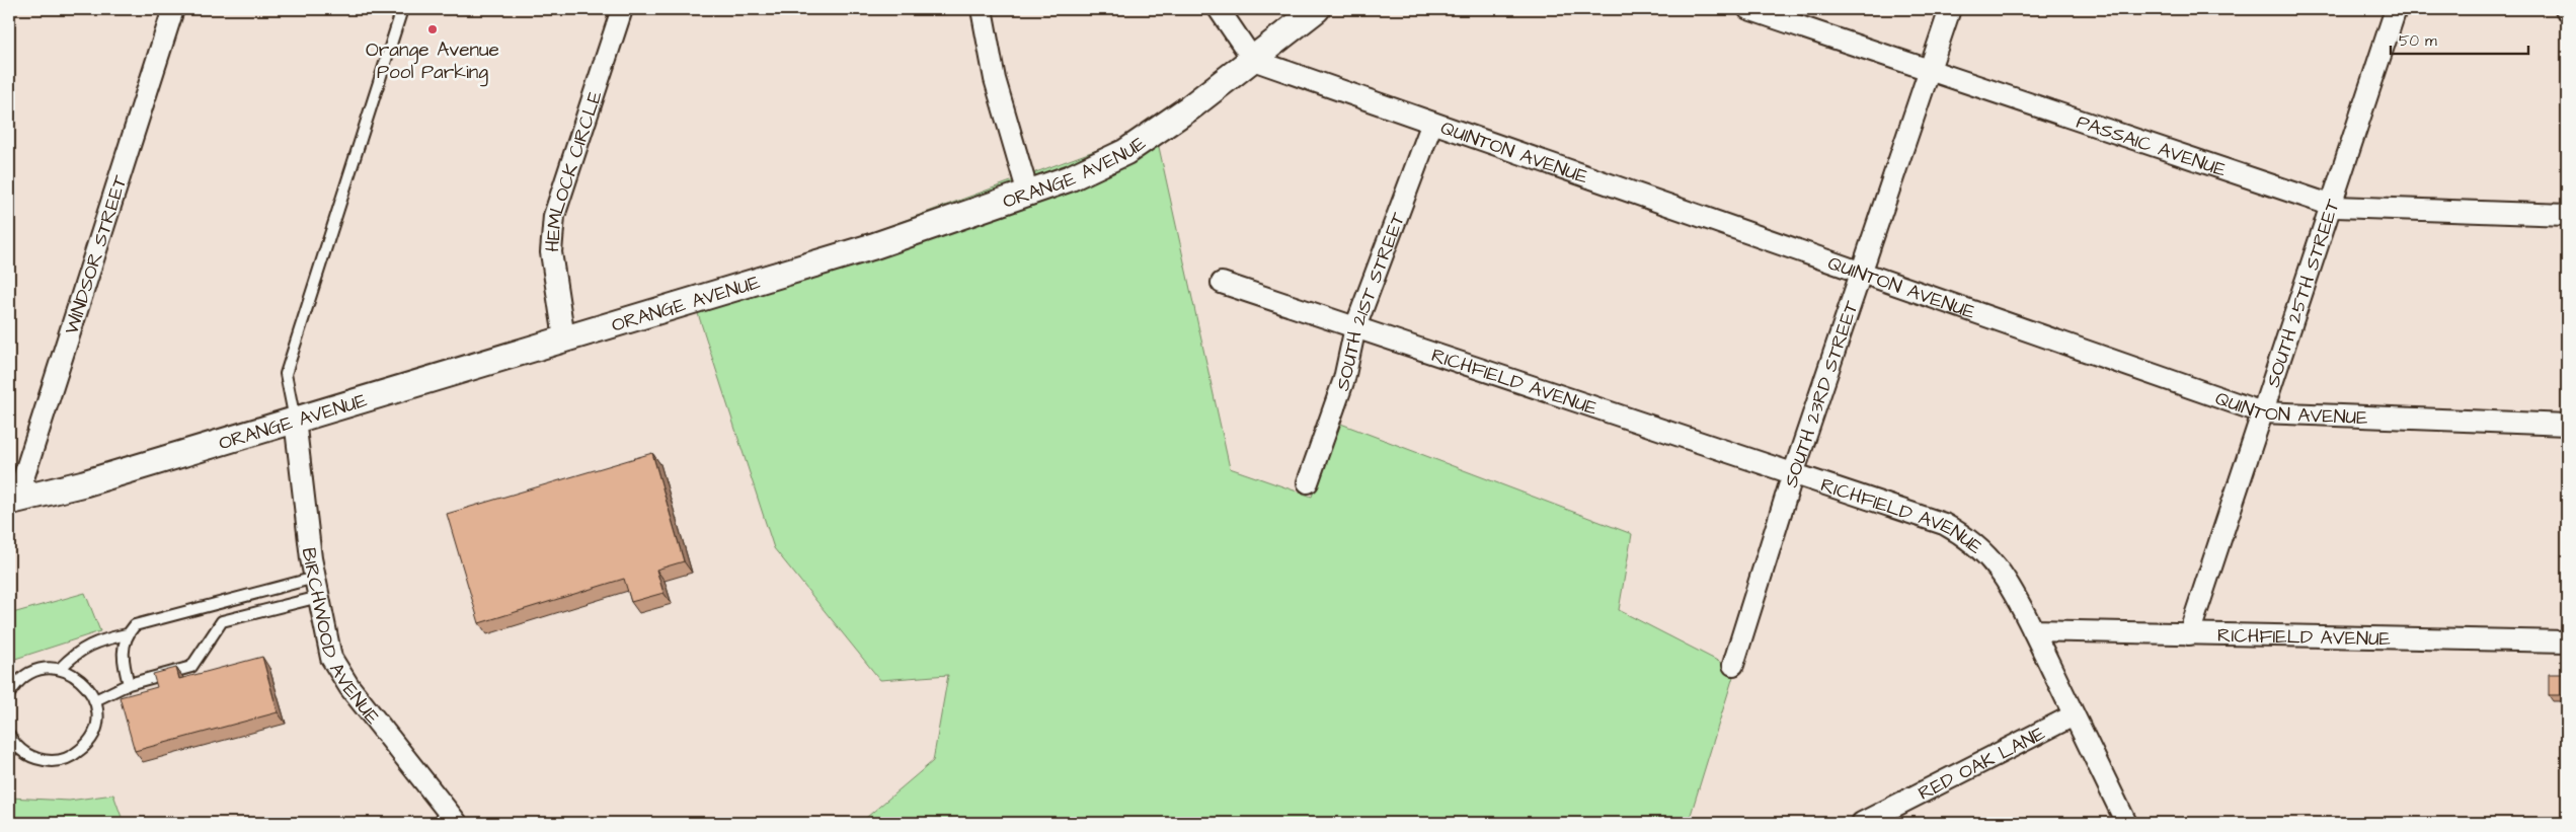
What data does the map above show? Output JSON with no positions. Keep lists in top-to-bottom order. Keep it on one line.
{"streets":{"street":["PASSAIC AVENUE","QUINTON AVENUE","ORANGE AVENUE","HEMLOCK CIRCLE","WINDSOR STREET","SOUTH 25TH STREET","SOUTH 21ST STREET","RICHFIELD AVENUE","SOUTH 23RD STREET","BIRCHWOOD AVENUE","RED OAK LANE"]},"crossings":[["PASSAIC AVENUE","SOUTH 25TH STREET"],["PASSAIC AVENUE","SOUTH 23RD STREET"],["QUINTON AVENUE","ORANGE AVENUE"],["QUINTON AVENUE","SOUTH 25TH STREET"],["QUINTON AVENUE","SOUTH 21ST STREET"],["QUINTON AVENUE","SOUTH 23RD STREET"],["ORANGE AVENUE","HEMLOCK CIRCLE"],["ORANGE AVENUE","WINDSOR STREET"],["ORANGE AVENUE","BIRCHWOOD AVENUE"],["SOUTH 25TH STREET","RICHFIELD AVENUE"],["SOUTH 21ST STREET","RICHFIELD AVENUE"],["RICHFIELD AVENUE","SOUTH 23RD STREET"]],"places":["Orange Avenue Pool Parking"],"scale_bar":"50 m"}
